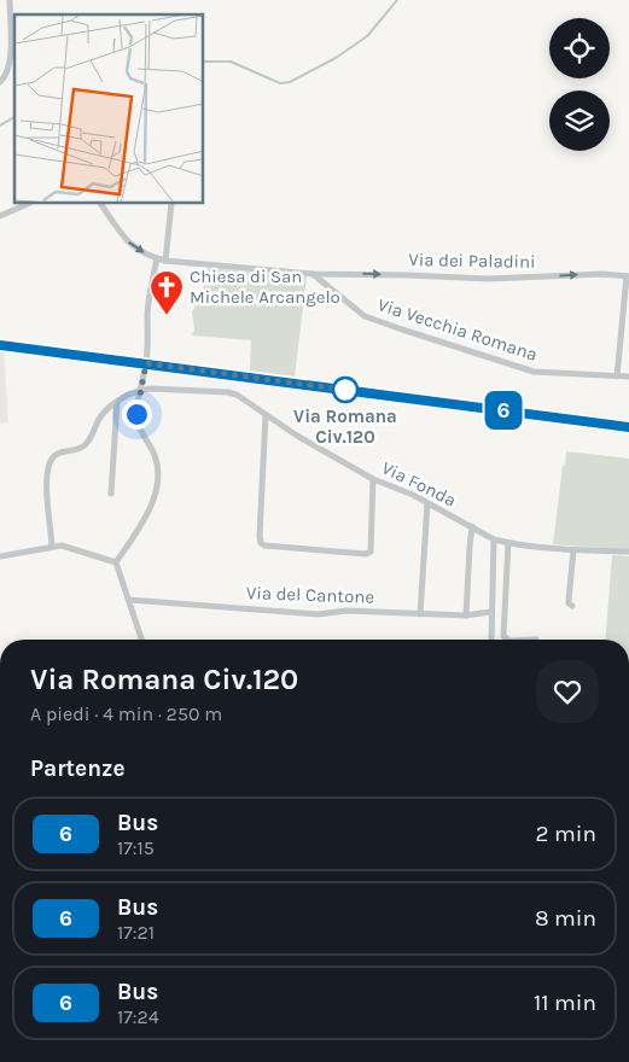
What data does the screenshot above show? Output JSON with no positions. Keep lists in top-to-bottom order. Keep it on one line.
{"streets":{"street":["Via dei Paladini","Via Vecchia Romana","Via Fonda","Via del Cantone"]},"crossings":[["Via dei Paladini","Via Vecchia Romana"]],"one_way":["Via dei Paladini"],"places":{"church":["Chiesa di San Michele Arcangelo"],"other":["Via Romana Civ.120"]},"lines":["bus line 6"],"page":{"on_map":"6","heading":[["Via Romana Civ.120","A piedi · 4 min · 250 m"],"Partenze"],"list":[{"mark":"6","name":"Bus","note":"17:15","value":"2 min"},{"mark":"6","name":"Bus","note":"17:21","value":"8 min"},{"mark":"6","name":"Bus","note":"17:24","value":"11 min"}]}}
